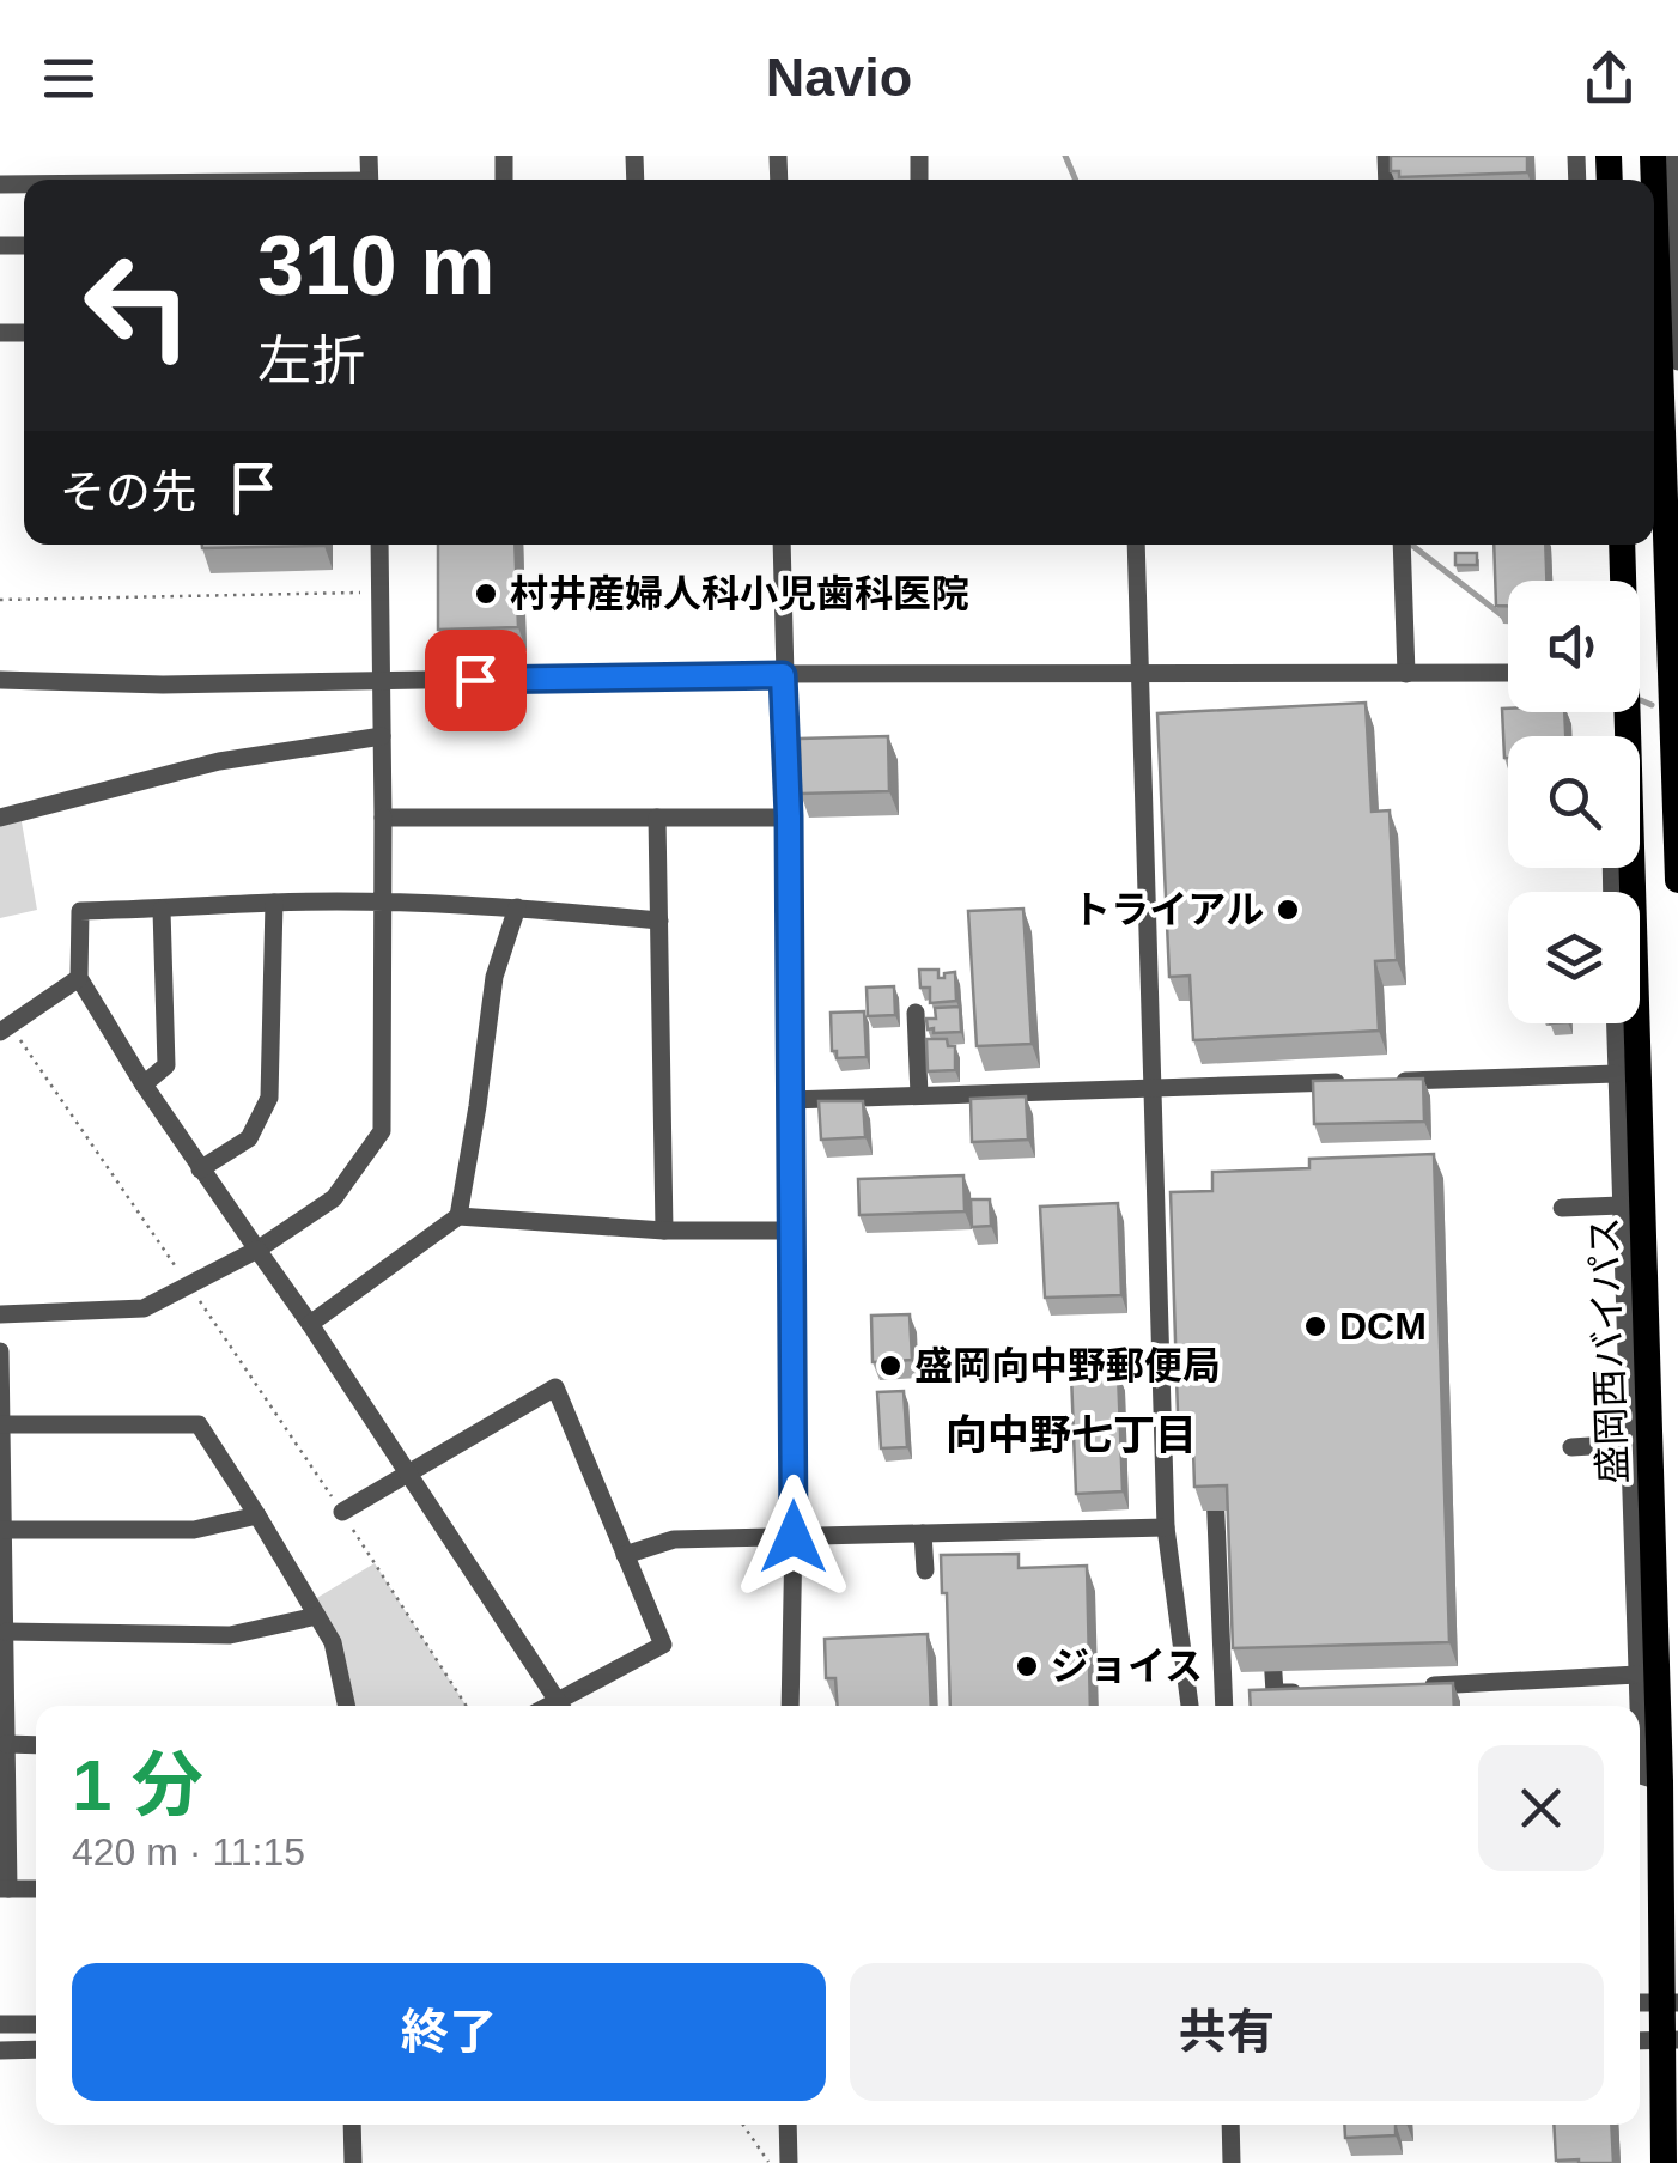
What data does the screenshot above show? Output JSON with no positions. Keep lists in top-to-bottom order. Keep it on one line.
{"streets":{"highway":["盛岡西バイパス"]},"districts":["向中野七丁目"],"places":["村井産婦人科小児歯科医院","トライアル","DCM","盛岡向中野郵便局","ジョイス"],"page":{"header":"Navio","turn":["310 m","左折"],"then":"その先","heading":["1 分","420 m · 11:15"],"buttons":["終了","共有"]}}
